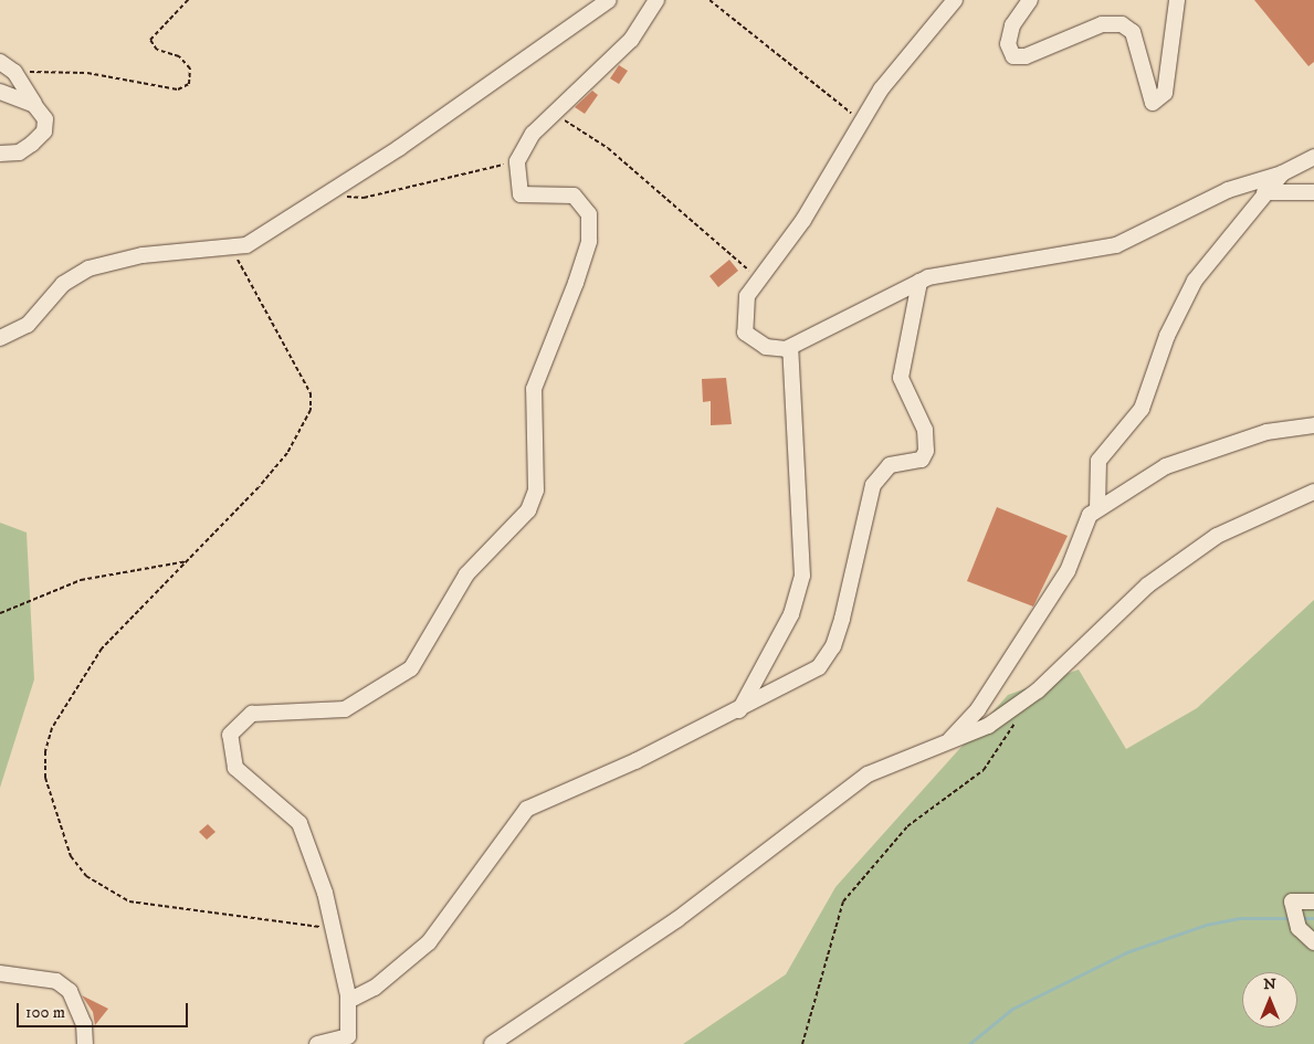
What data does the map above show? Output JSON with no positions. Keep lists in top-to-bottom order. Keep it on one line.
{"scale_bar":"100 m","north":"top"}
